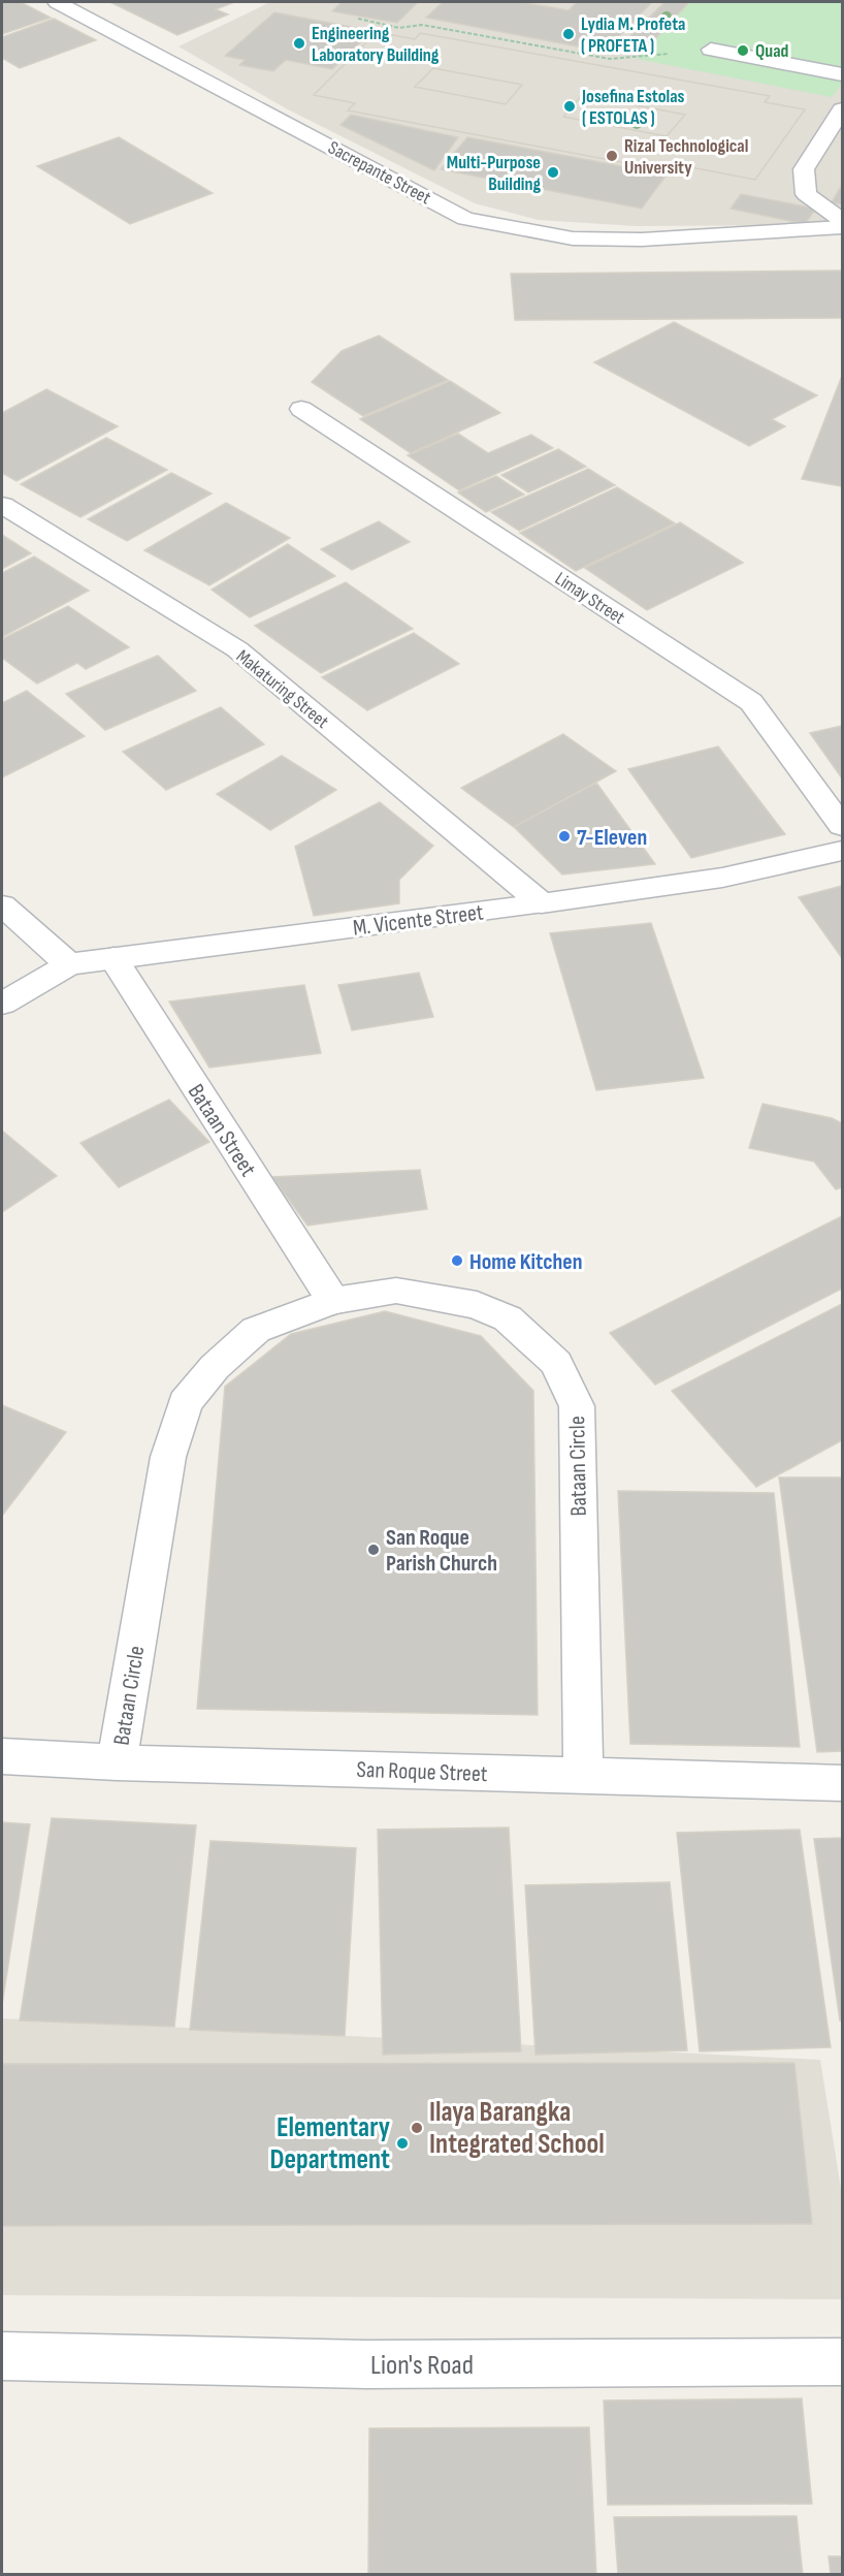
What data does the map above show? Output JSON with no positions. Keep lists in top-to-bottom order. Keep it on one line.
{"streets":{"street":["Sacrepante Street","Limay Street","Makaturing Street","M. Vicente Street","Bataan Street","Bataan Circle","San Roque Street","Lion's Road"]},"crossings":[["Makaturing Street","M. Vicente Street"],["M. Vicente Street","Bataan Street"],["Bataan Street","Bataan Circle"],["Bataan Circle","San Roque Street"]],"places":["Lydia M. Profeta ( PROFETA )","Engineering Laboratory Building","Quad","Josefina Estolas ( ESTOLAS )","Rizal Technological University","Multi-Purpose Building","7-Eleven","Home Kitchen","San Roque Parish Church","Ilaya Barangka Integrated School","Elementary Department"]}
